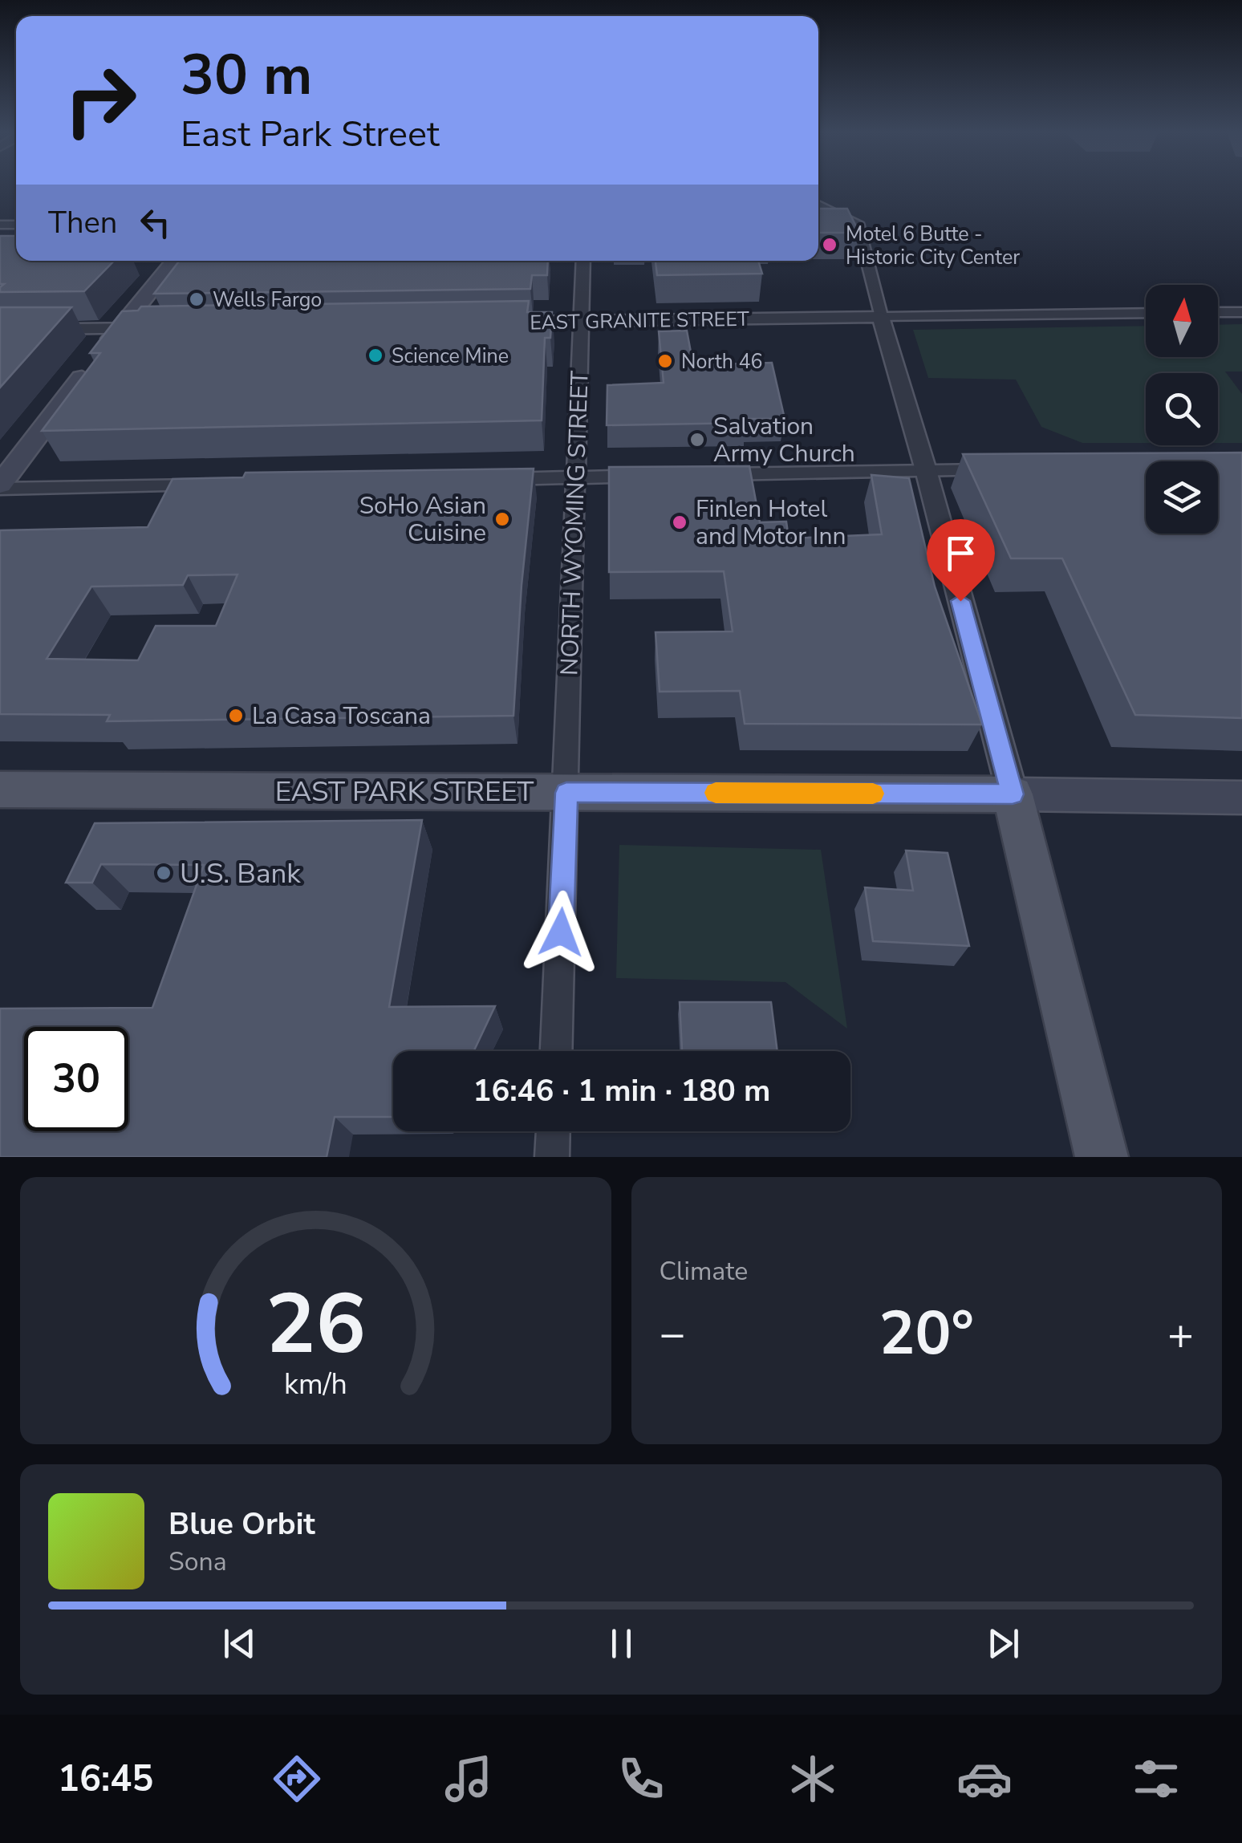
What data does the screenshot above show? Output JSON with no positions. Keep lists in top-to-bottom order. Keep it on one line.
{"streets":{"main road":["EAST PARK STREET"],"street":["EAST GRANITE STREET","NORTH WYOMING STREET"]},"crossings":[["EAST GRANITE STREET","NORTH WYOMING STREET"],["NORTH WYOMING STREET","EAST PARK STREET"]],"places":["Motel 6 Butte - Historic City Center","Wells Fargo","Science Mine","North 46","Salvation Army Church","SoHo Asian Cuisine","Finlen Hotel and Motor Inn","La Casa Toscana","U.S. Bank"],"north":"top","page":{"turn":["30 m","East Park Street"],"then":"Then","limit":"30","trip":"16:46 · 1 min · 180 m","tile":"Climate","heat":["−","20°","+"],"song":["Blue Orbit","Sona"],"tabs":"16:45","gauge":["26","km/h"]}}
